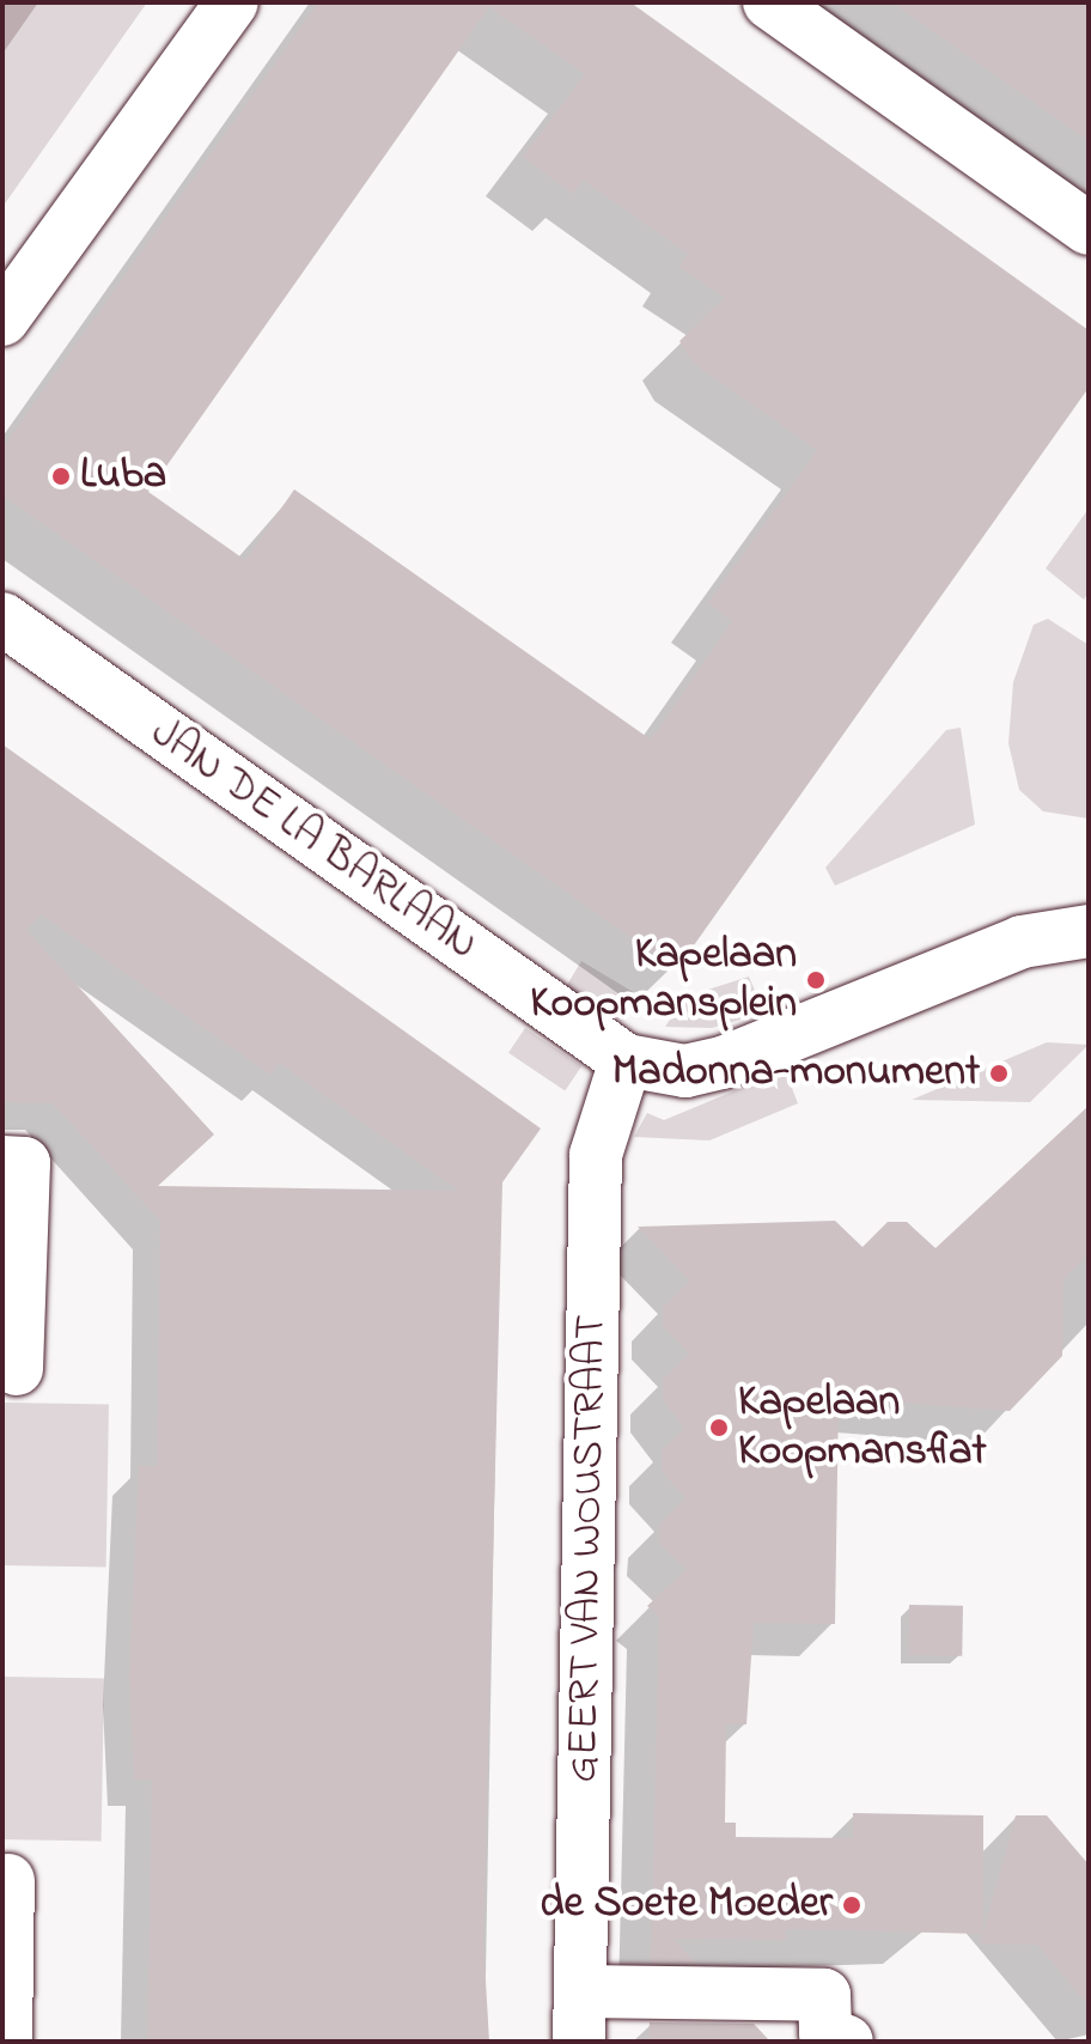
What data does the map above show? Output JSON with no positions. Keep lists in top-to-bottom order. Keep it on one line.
{"streets":{"street":["JAN DE LA BARLAAN","GEERT VAN WOUSTRAAT"]},"crossings":[["JAN DE LA BARLAAN","GEERT VAN WOUSTRAAT"]],"places":["Luba","Kapelaan Koopmansplein","Madonna-monument","Kapelaan Koopmansflat","de Soete Moeder"]}
